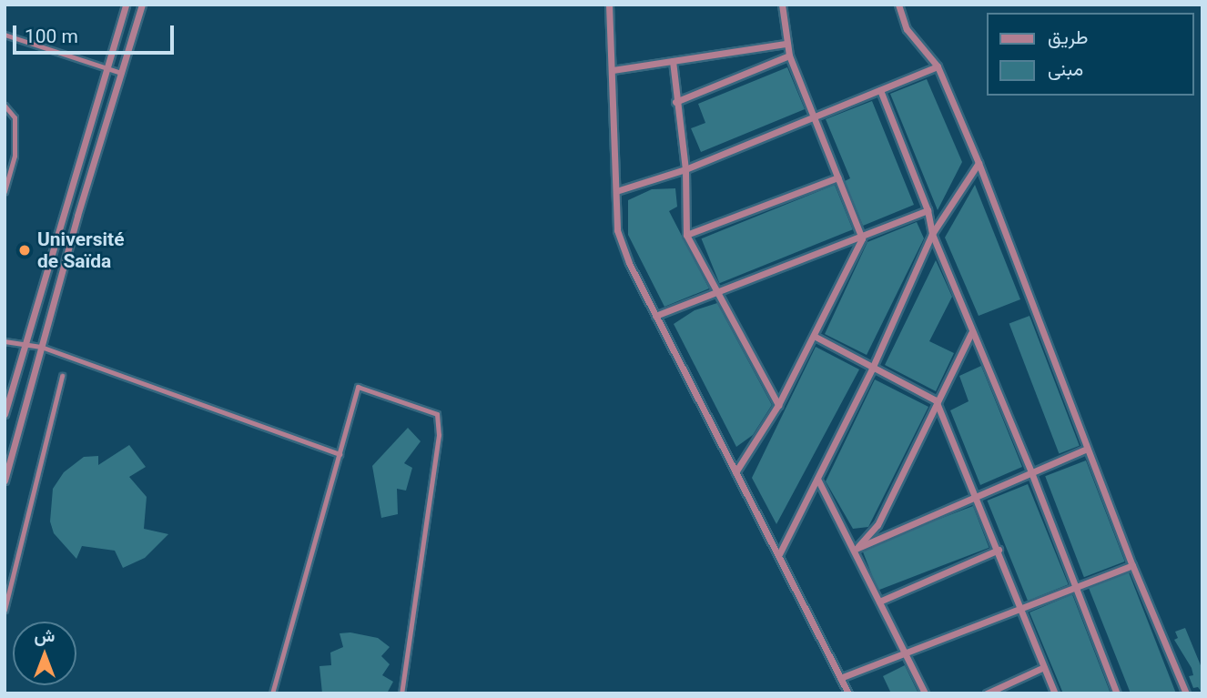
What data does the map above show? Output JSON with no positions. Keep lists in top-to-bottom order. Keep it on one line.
{"places":["Université de Saïda"],"legend":["طريق","مبنى"],"scale_bar":"100 m","north":"top"}
